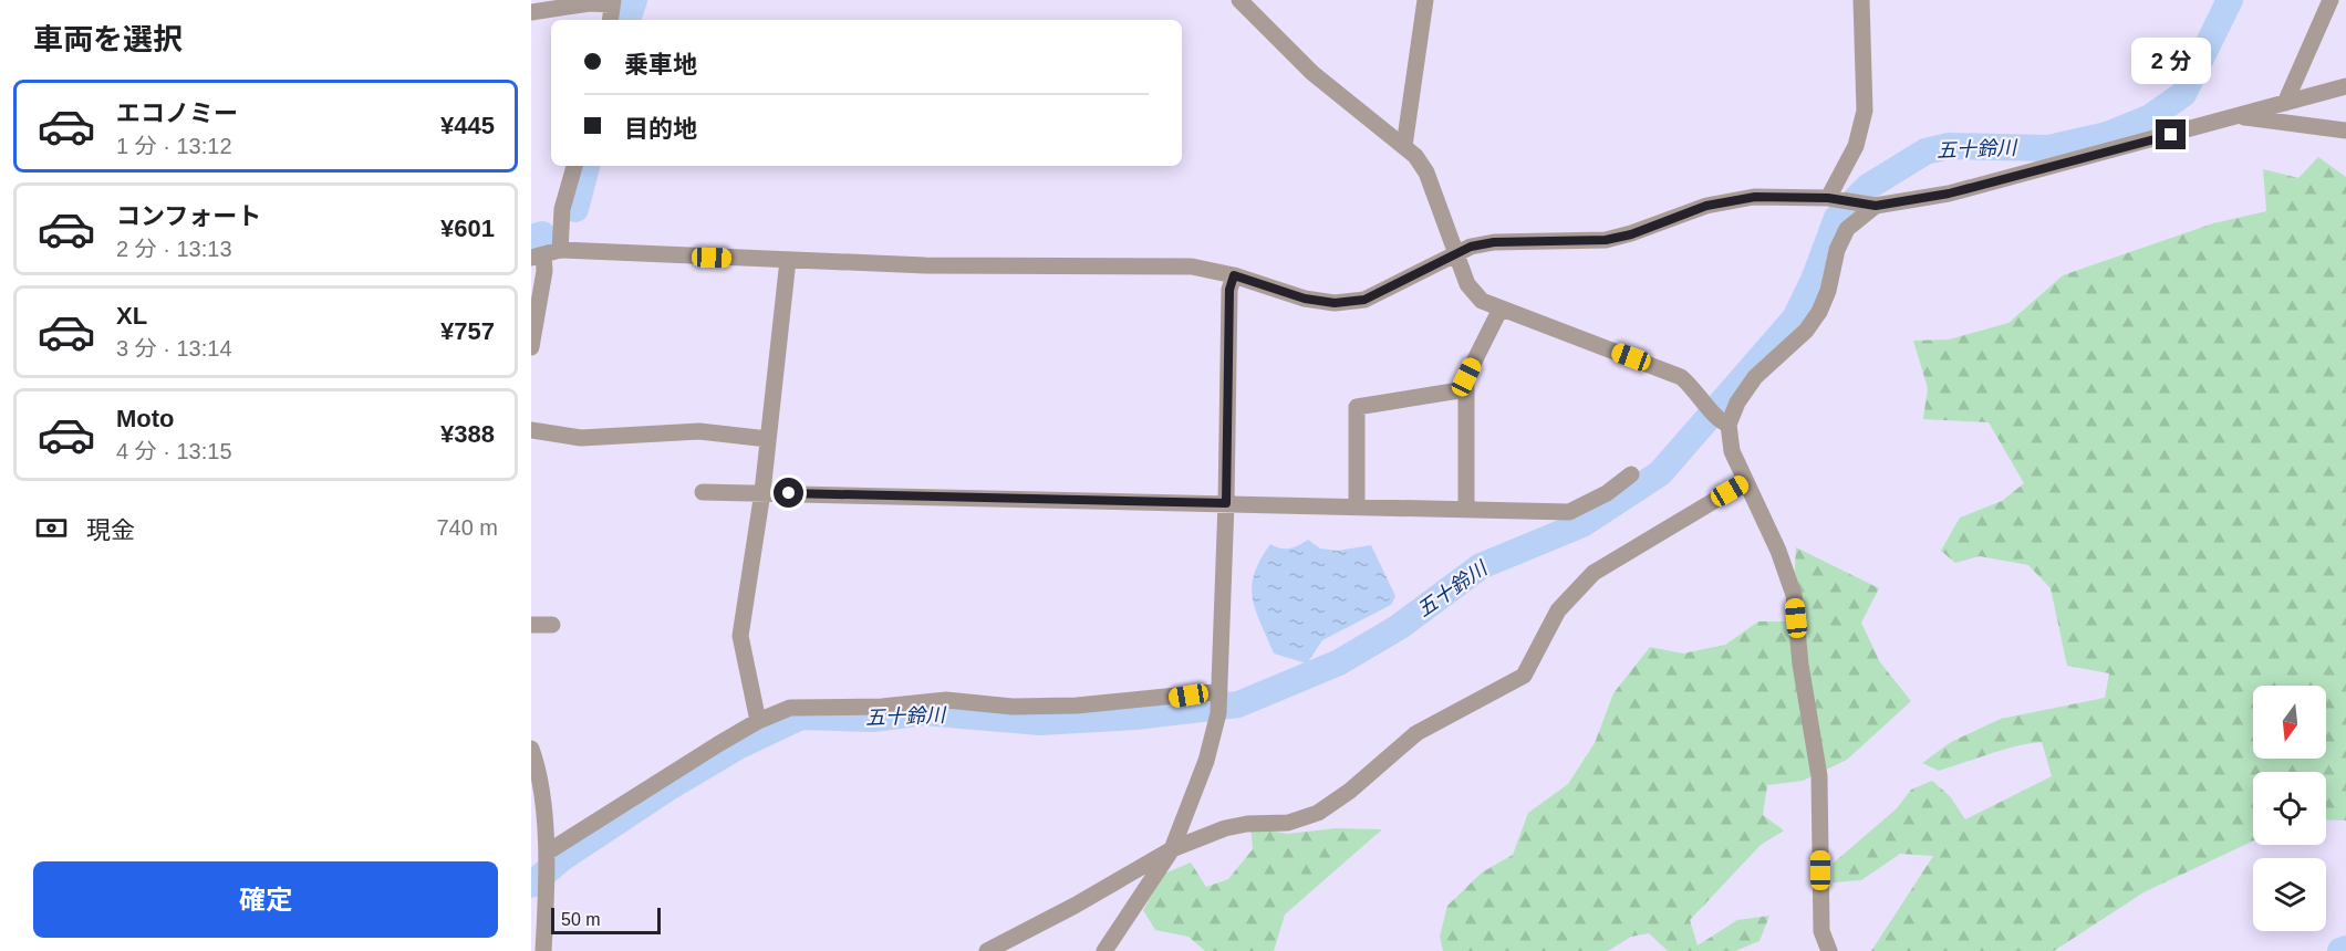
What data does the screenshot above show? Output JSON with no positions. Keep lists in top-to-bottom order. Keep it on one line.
{"water":["五十鈴川"],"scale_bar":"50 m","north":"bottom","page":{"heading":"車両を選択","banner":["乗車地","目的地"],"bubble":"2 分","list":[{"name":"エコノミー","note":"1 分 · 13:12","value":"¥445"},{"name":"コンフォート","note":"2 分 · 13:13","value":"¥601"},{"name":"XL","note":"3 分 · 13:14","value":"¥757"},{"name":"Moto","note":"4 分 · 13:15","value":"¥388"}],"pay":["現金","740 m"],"buttons":"確定","scale":"50 m"}}
